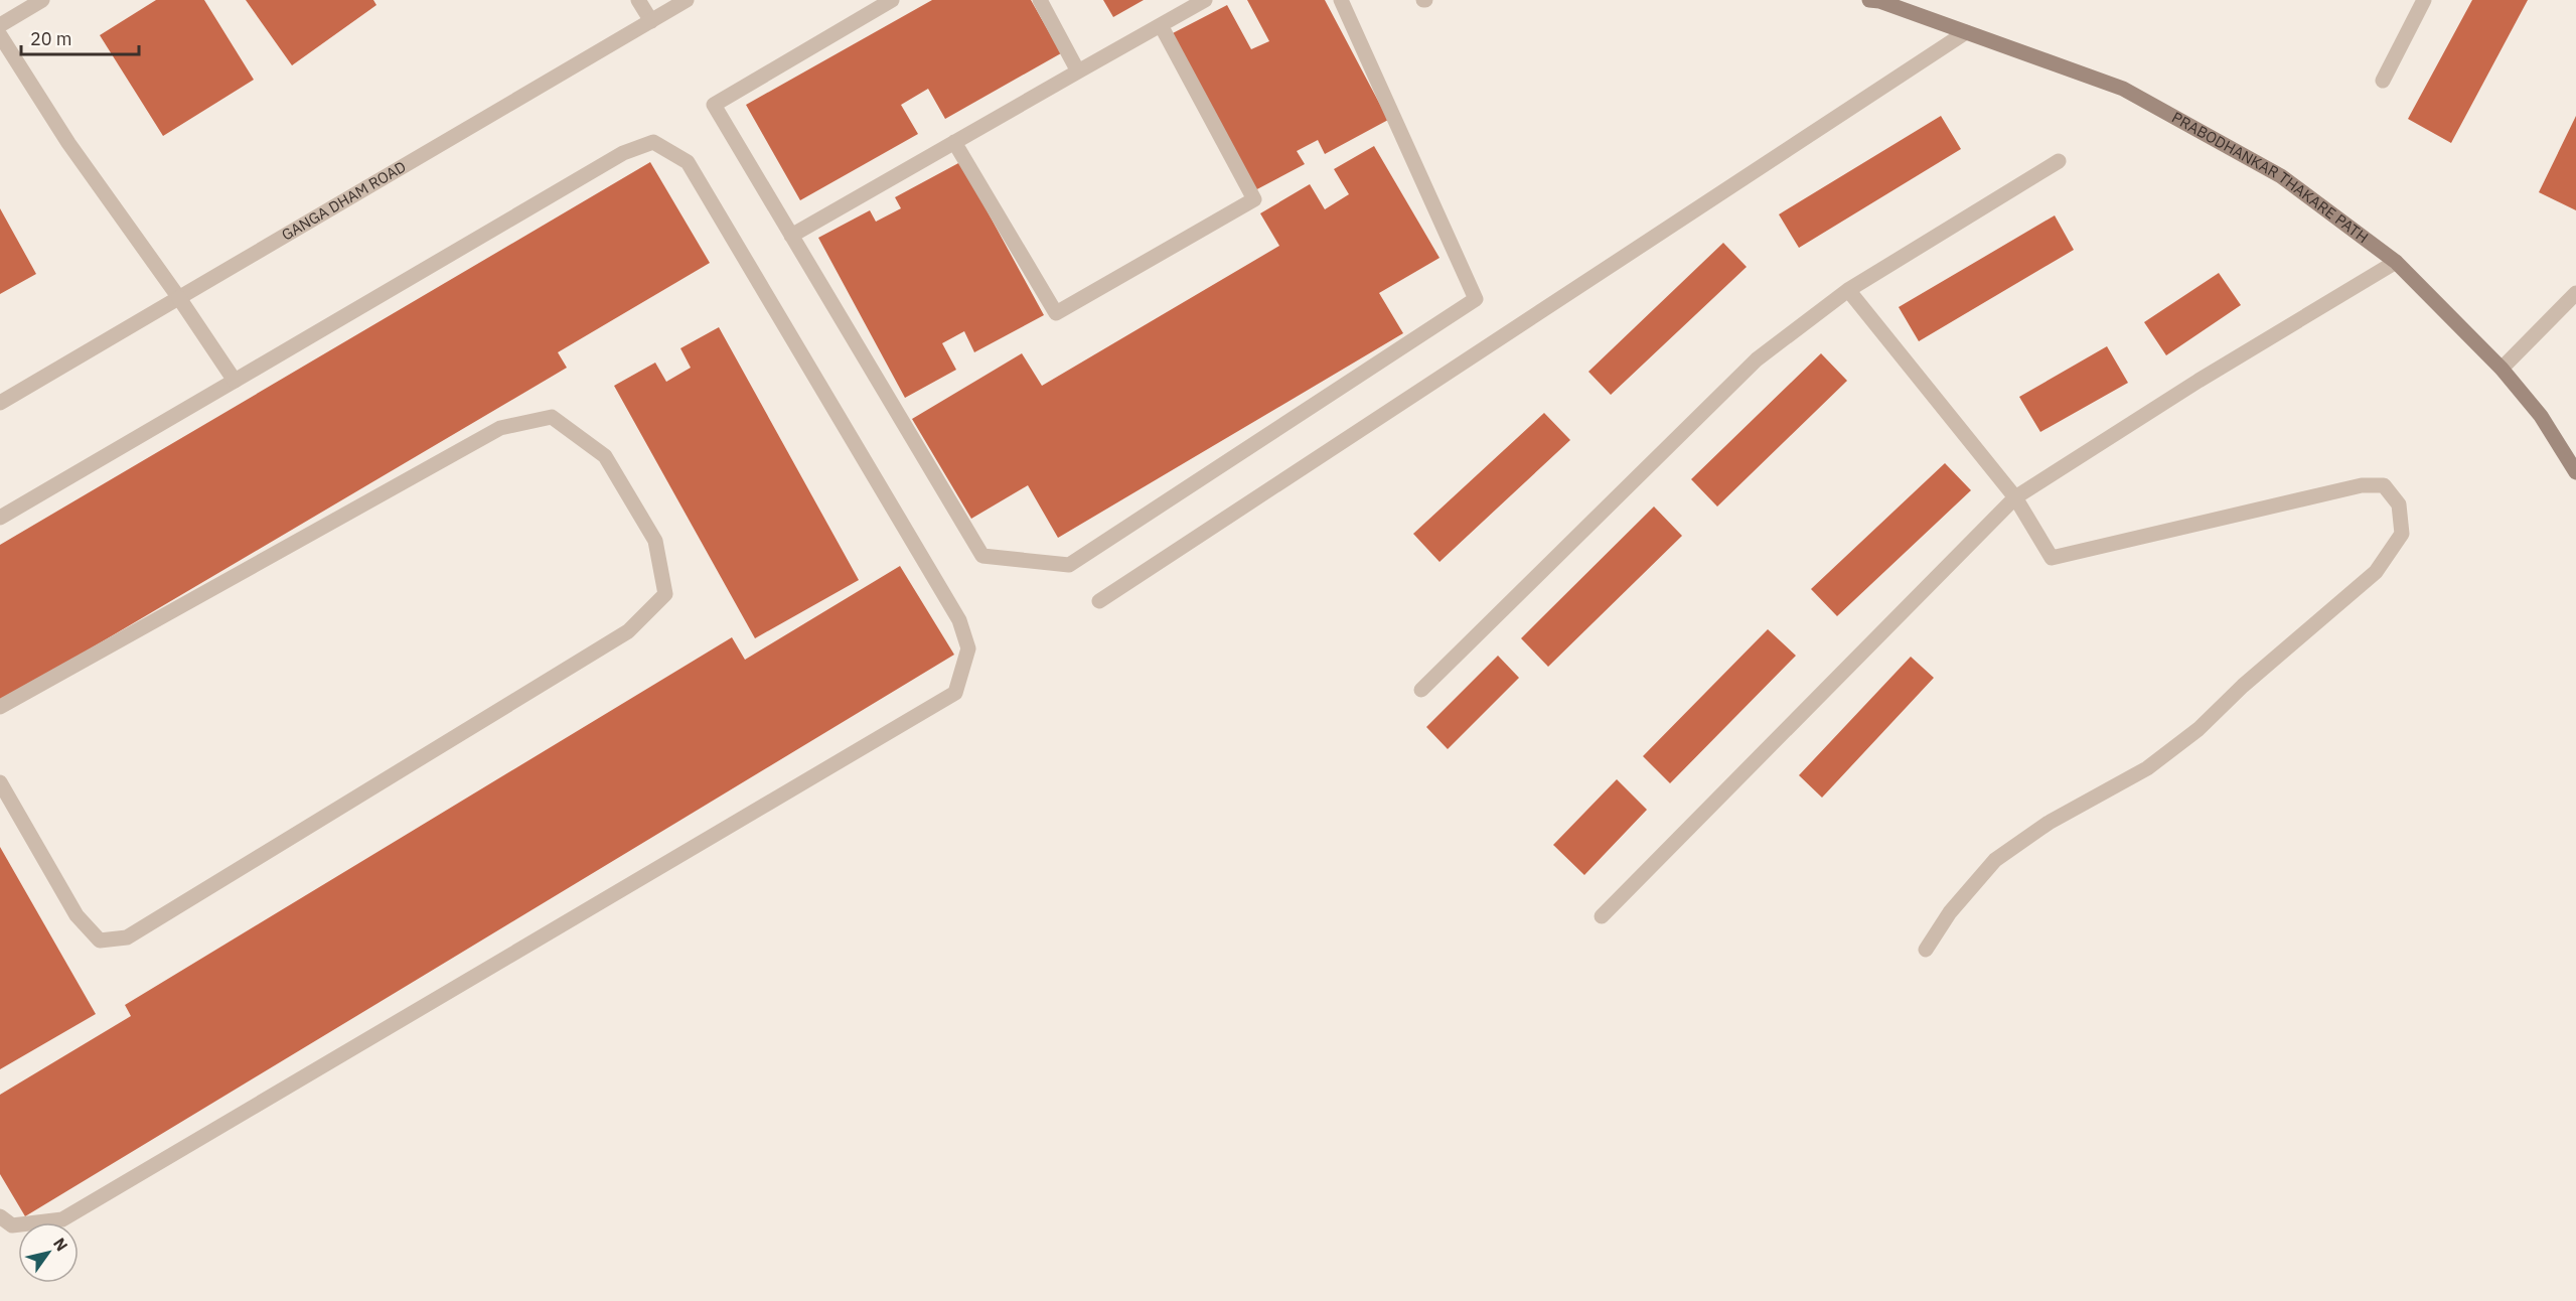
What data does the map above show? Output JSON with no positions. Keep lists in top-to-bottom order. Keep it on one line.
{"streets":{"main road":["PRABODHANKAR THAKARE PATH"],"street":["GANGA DHAM ROAD"]},"scale_bar":"20 m","north":"top right"}
